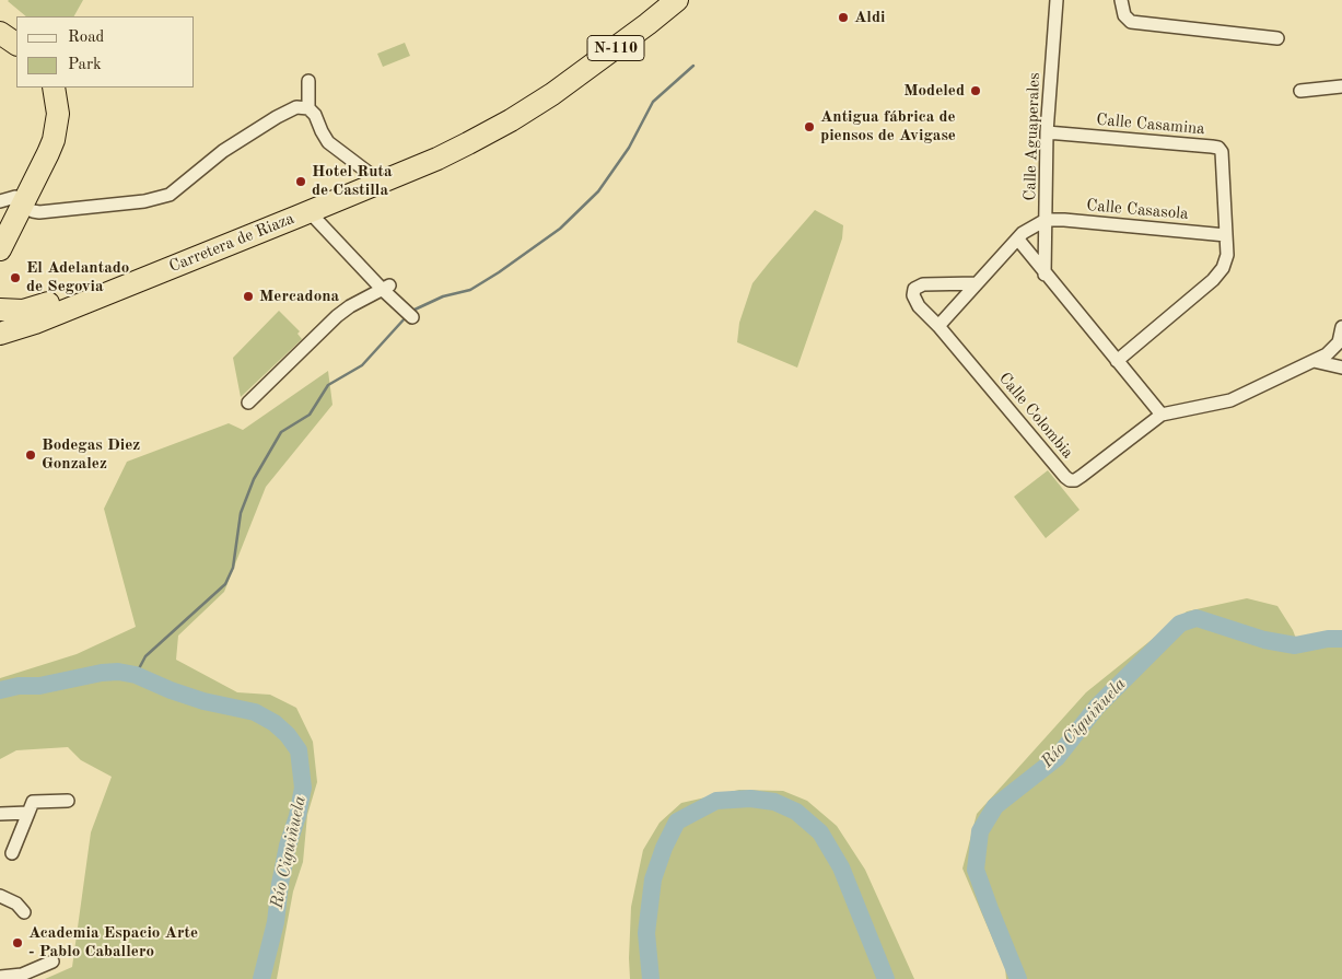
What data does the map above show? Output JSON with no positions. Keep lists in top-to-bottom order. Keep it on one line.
{"streets":{"highway":["N-110","Carretera de Riaza"],"street":["Calle Casamina","Calle Aguaperales","Calle Casasola","Calle Colombia"]},"crossings":[["Calle Casamina","Calle Aguaperales"],["Calle Casamina","Calle Casasola"],["Calle Aguaperales","Calle Casasola"]],"water":["Río Ciguiñuela"],"places":["Aldi","Modeled","Antigua fábrica de piensos de Avigase","Hotel Ruta de Castilla","El Adelantado de Segovia","Mercadona","Bodegas Diez Gonzalez","Academia Espacio Arte - Pablo Caballero"],"legend":["Road","Park"]}
